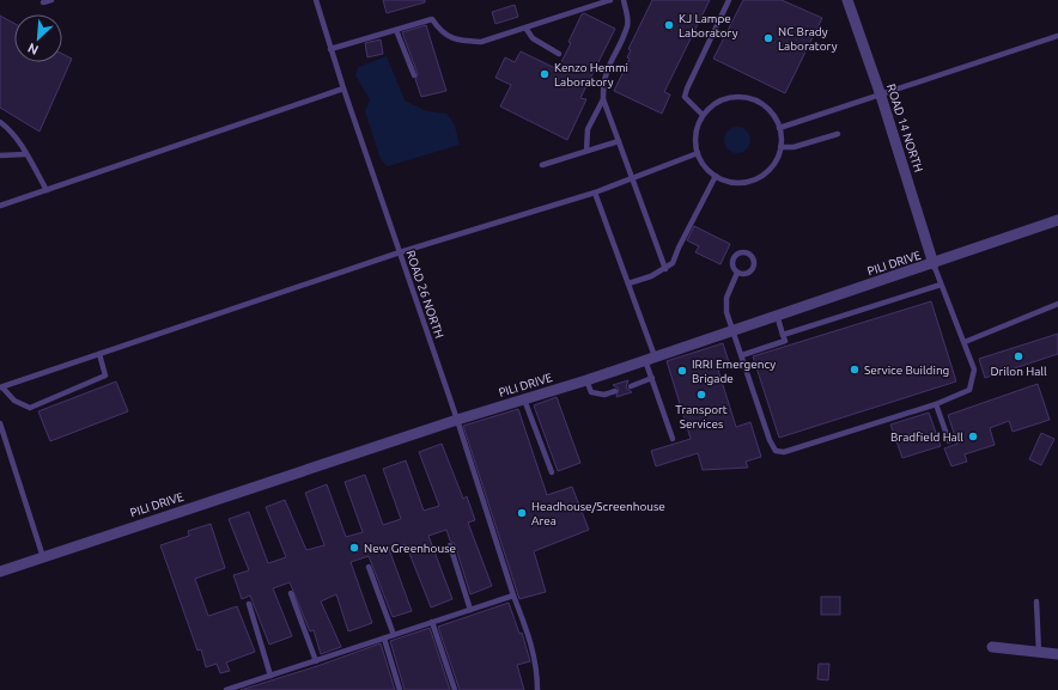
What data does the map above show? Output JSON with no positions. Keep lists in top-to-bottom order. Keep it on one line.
{"streets":{"street":["ROAD 14 NORTH","PILI DRIVE"],"lane":["ROAD 26 NORTH"]},"crossings":[["ROAD 14 NORTH","PILI DRIVE"],["PILI DRIVE","ROAD 26 NORTH"]],"places":["KJ Lampe Laboratory","NC Brady Laboratory","Kenzo Hemmi Laboratory","Drilon Hall","Service Building","IRRI Emergency Brigade","Transport Services","Bradfield Hall","Headhouse/Screenhouse Area","New Greenhouse"],"north":"bottom left"}
